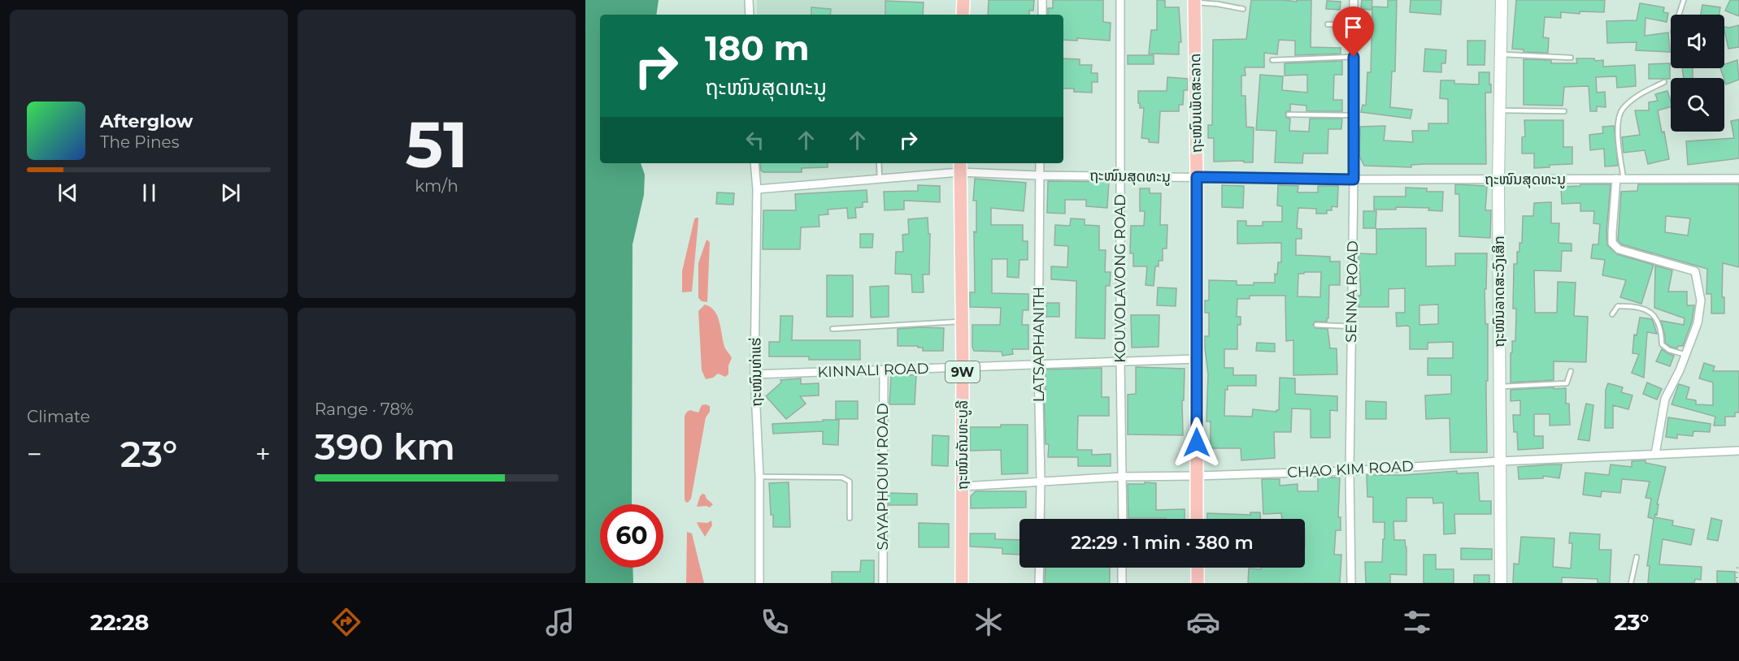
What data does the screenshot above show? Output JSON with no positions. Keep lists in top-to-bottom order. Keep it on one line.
{"streets":{"main road":["ຖະໜົນເພັດສະລາດ","9W","ຖະໜົນຄັນທະບູລີ"],"street":["ຖະໜົນສຸດທະນູ","KOUVOLAVONG ROAD","SENNA ROAD","ຖະໜົນລາດສະວົງເສິກ","LATSAPHANITH","KINNALI ROAD","ຖະໜົນທ່າແຮ່","CHAO KIM ROAD","SAYAPHOUM ROAD"]},"crossings":[["ຖະໜົນເພັດສະລາດ","ຖະໜົນສຸດທະນູ"],["ຖະໜົນເພັດສະລາດ","KINNALI ROAD"],["ຖະໜົນເພັດສະລາດ","CHAO KIM ROAD"],["ຖະໜົນສຸດທະນູ","KOUVOLAVONG ROAD"],["ຖະໜົນສຸດທະນູ","SENNA ROAD"],["ຖະໜົນສຸດທະນູ","ຖະໜົນລາດສະວົງເສິກ"],["ຖະໜົນສຸດທະນູ","LATSAPHANITH"],["ຖະໜົນສຸດທະນູ","ຖະໜົນທ່າແຮ່"],["ຖະໜົນສຸດທະນູ","ຖະໜົນຄັນທະບູລີ"],["KOUVOLAVONG ROAD","KINNALI ROAD"],["KOUVOLAVONG ROAD","CHAO KIM ROAD"],["SENNA ROAD","CHAO KIM ROAD"],["ຖະໜົນລາດສະວົງເສິກ","CHAO KIM ROAD"],["LATSAPHANITH","KINNALI ROAD"],["LATSAPHANITH","CHAO KIM ROAD"],["KINNALI ROAD","ຖະໜົນທ່າແຮ່"],["KINNALI ROAD","ຖະໜົນຄັນທະບູລີ"],["KINNALI ROAD","SAYAPHOUM ROAD"],["ຖະໜົນຄັນທະບູລີ","CHAO KIM ROAD"]],"page":{"tile":[["51","km/h"],"Climate",["Range · 78%","390 km"]],"turn":["180 m","ຖະໜົນສຸດທະນູ"],"song":["Afterglow","The Pines"],"heat":["−","23°","+"],"limit":"60","trip":"22:29 · 1 min · 380 m","tabs":["22:28","23°"]}}
